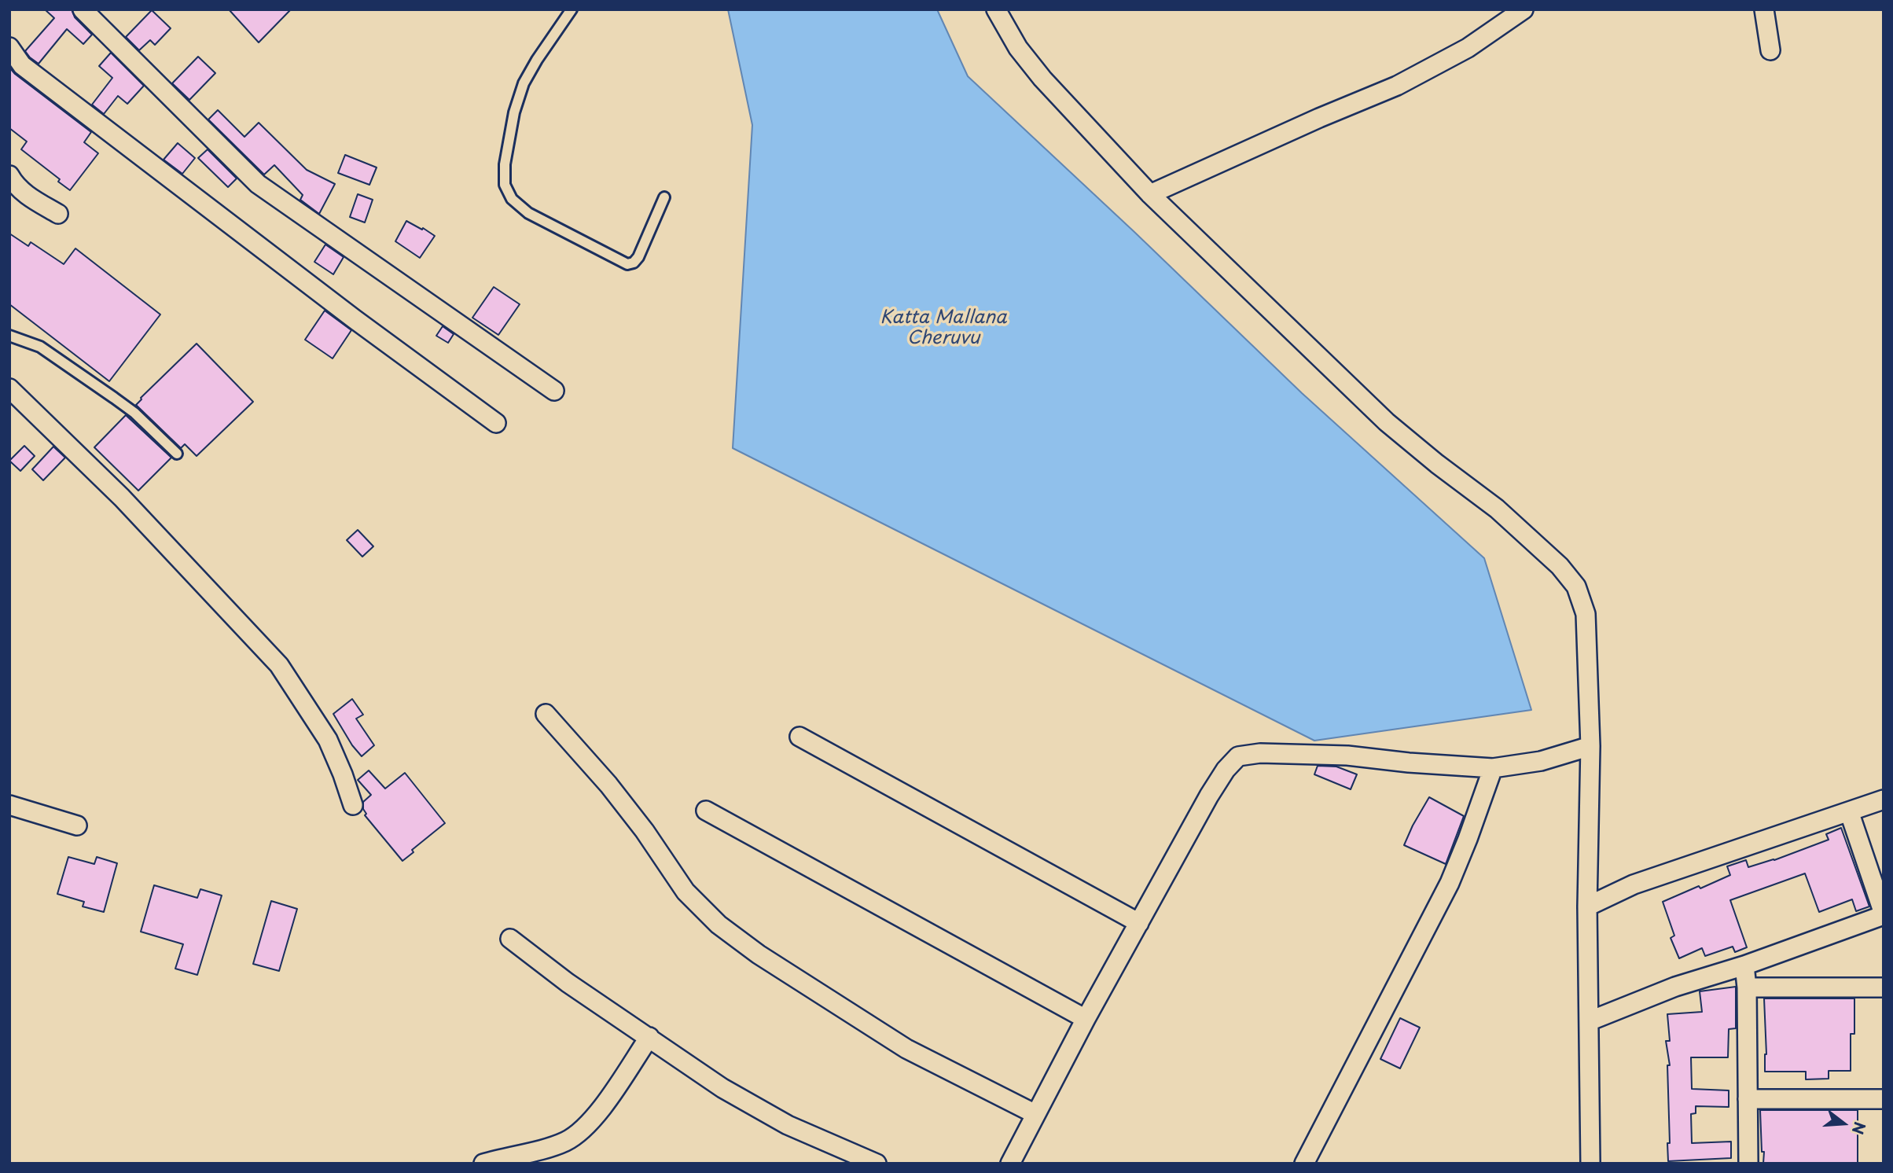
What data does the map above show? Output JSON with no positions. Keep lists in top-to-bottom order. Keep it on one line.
{"water":["Katta Mallana Cheruvu"],"north":"right"}
